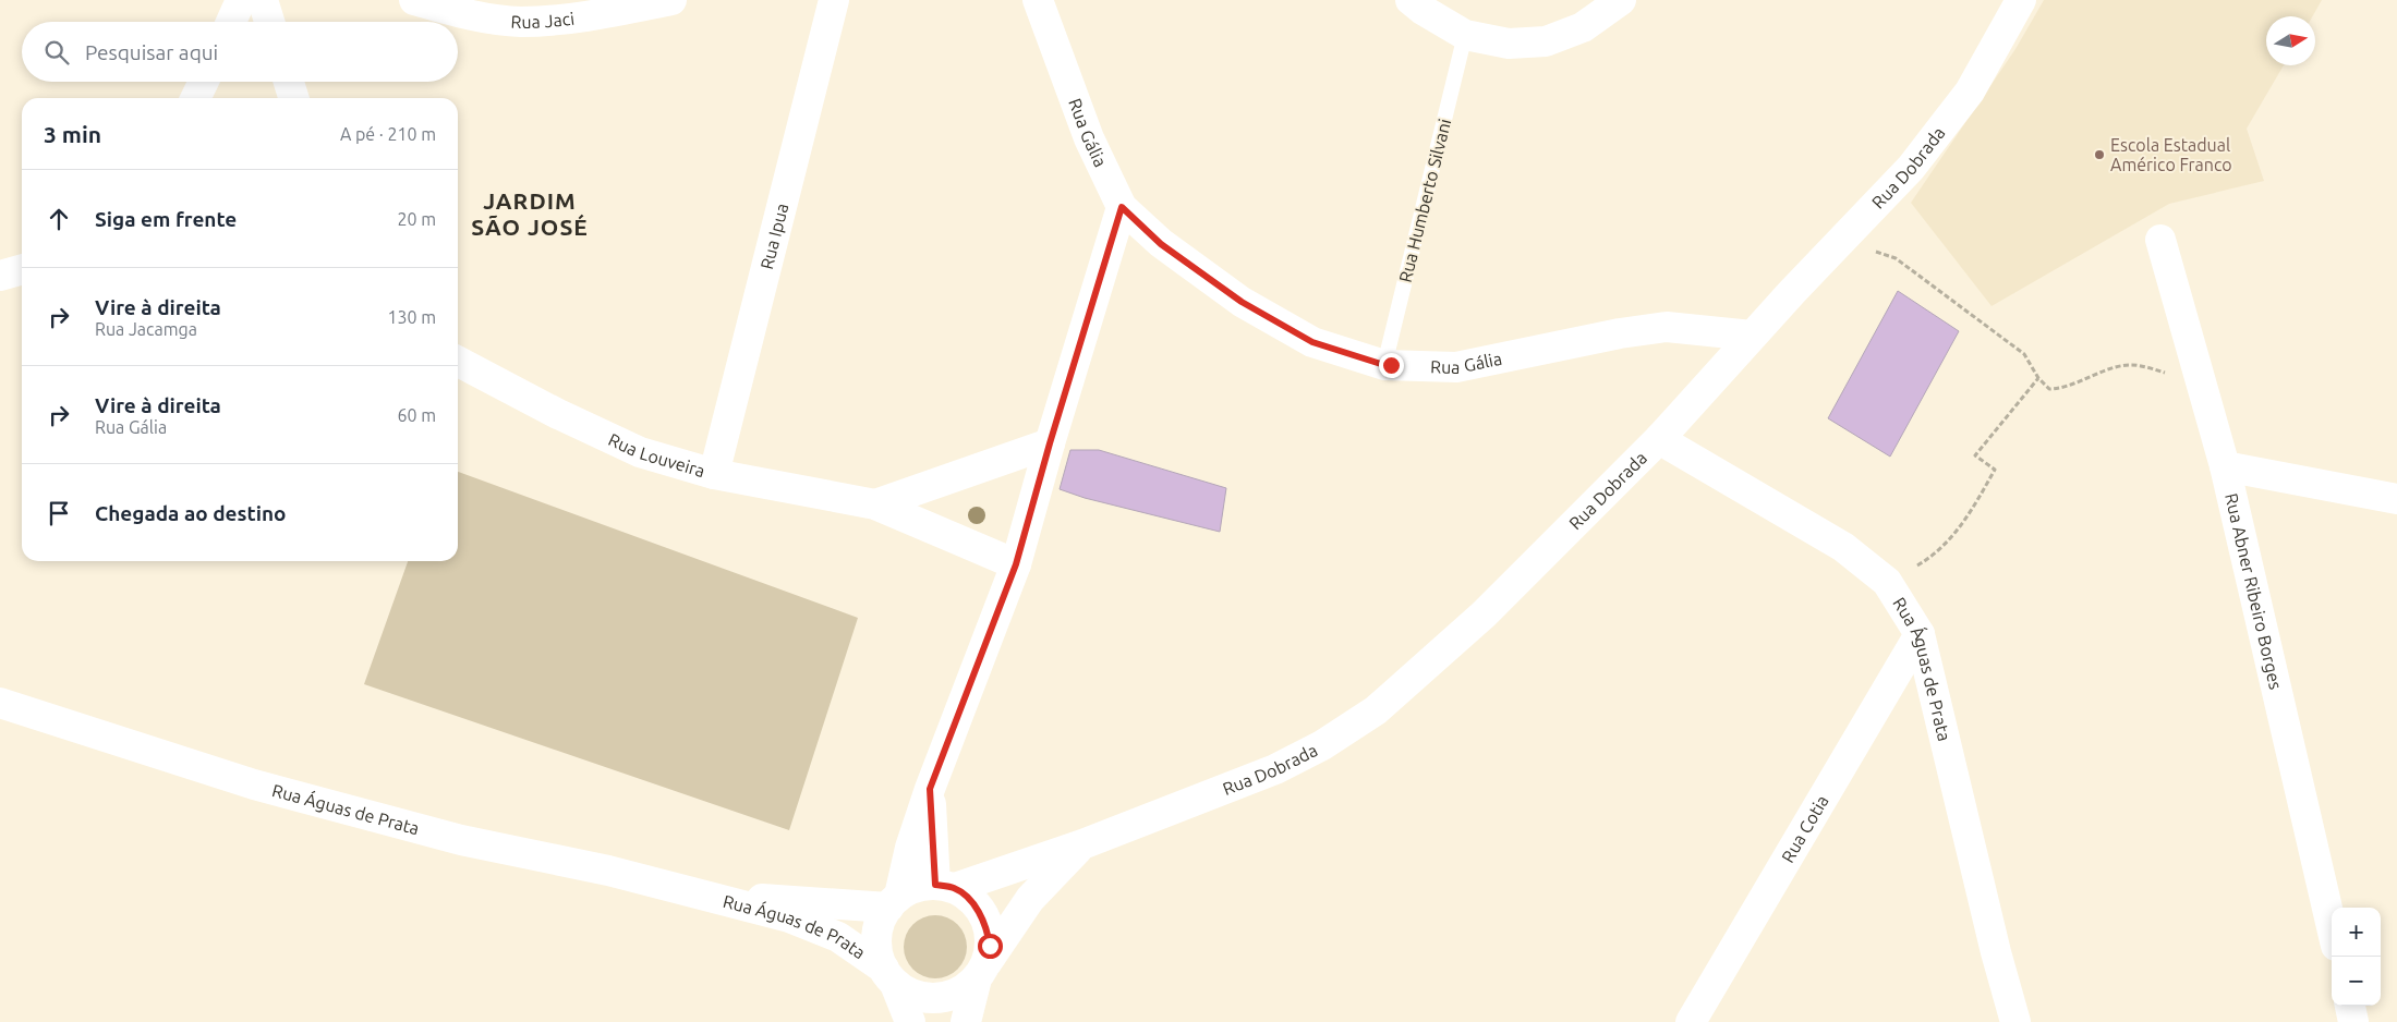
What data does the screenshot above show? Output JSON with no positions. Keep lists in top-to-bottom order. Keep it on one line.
{"streets":{"street":["Rua Jaci","Rua Gália","Rua Dobrada","Rua Ipua","Rua Louveira","Rua Abner Ribeiro Borges","Rua Águas de Prata","Rua Cotia"],"lane":["Rua Humberto Silvani"]},"crossings":[["Rua Gália","Rua Dobrada"],["Rua Gália","Rua Humberto Silvani"],["Rua Dobrada","Rua Águas de Prata"],["Rua Ipua","Rua Louveira"],["Rua Águas de Prata","Rua Cotia"]],"districts":["JARDIM SÃO JOSÉ"],"places":["Escola Estadual Américo Franco"],"north":"right","page":{"search":"Pesquisar aqui","heading":["3 min","A pé · 210 m"],"list":[["Siga em frente","20 m"],["Vire à direita","Rua Jacamga","130 m"],["Vire à direita","Rua Gália","60 m"],"Chegada ao destino"],"map_buttons":["+","−"]}}
